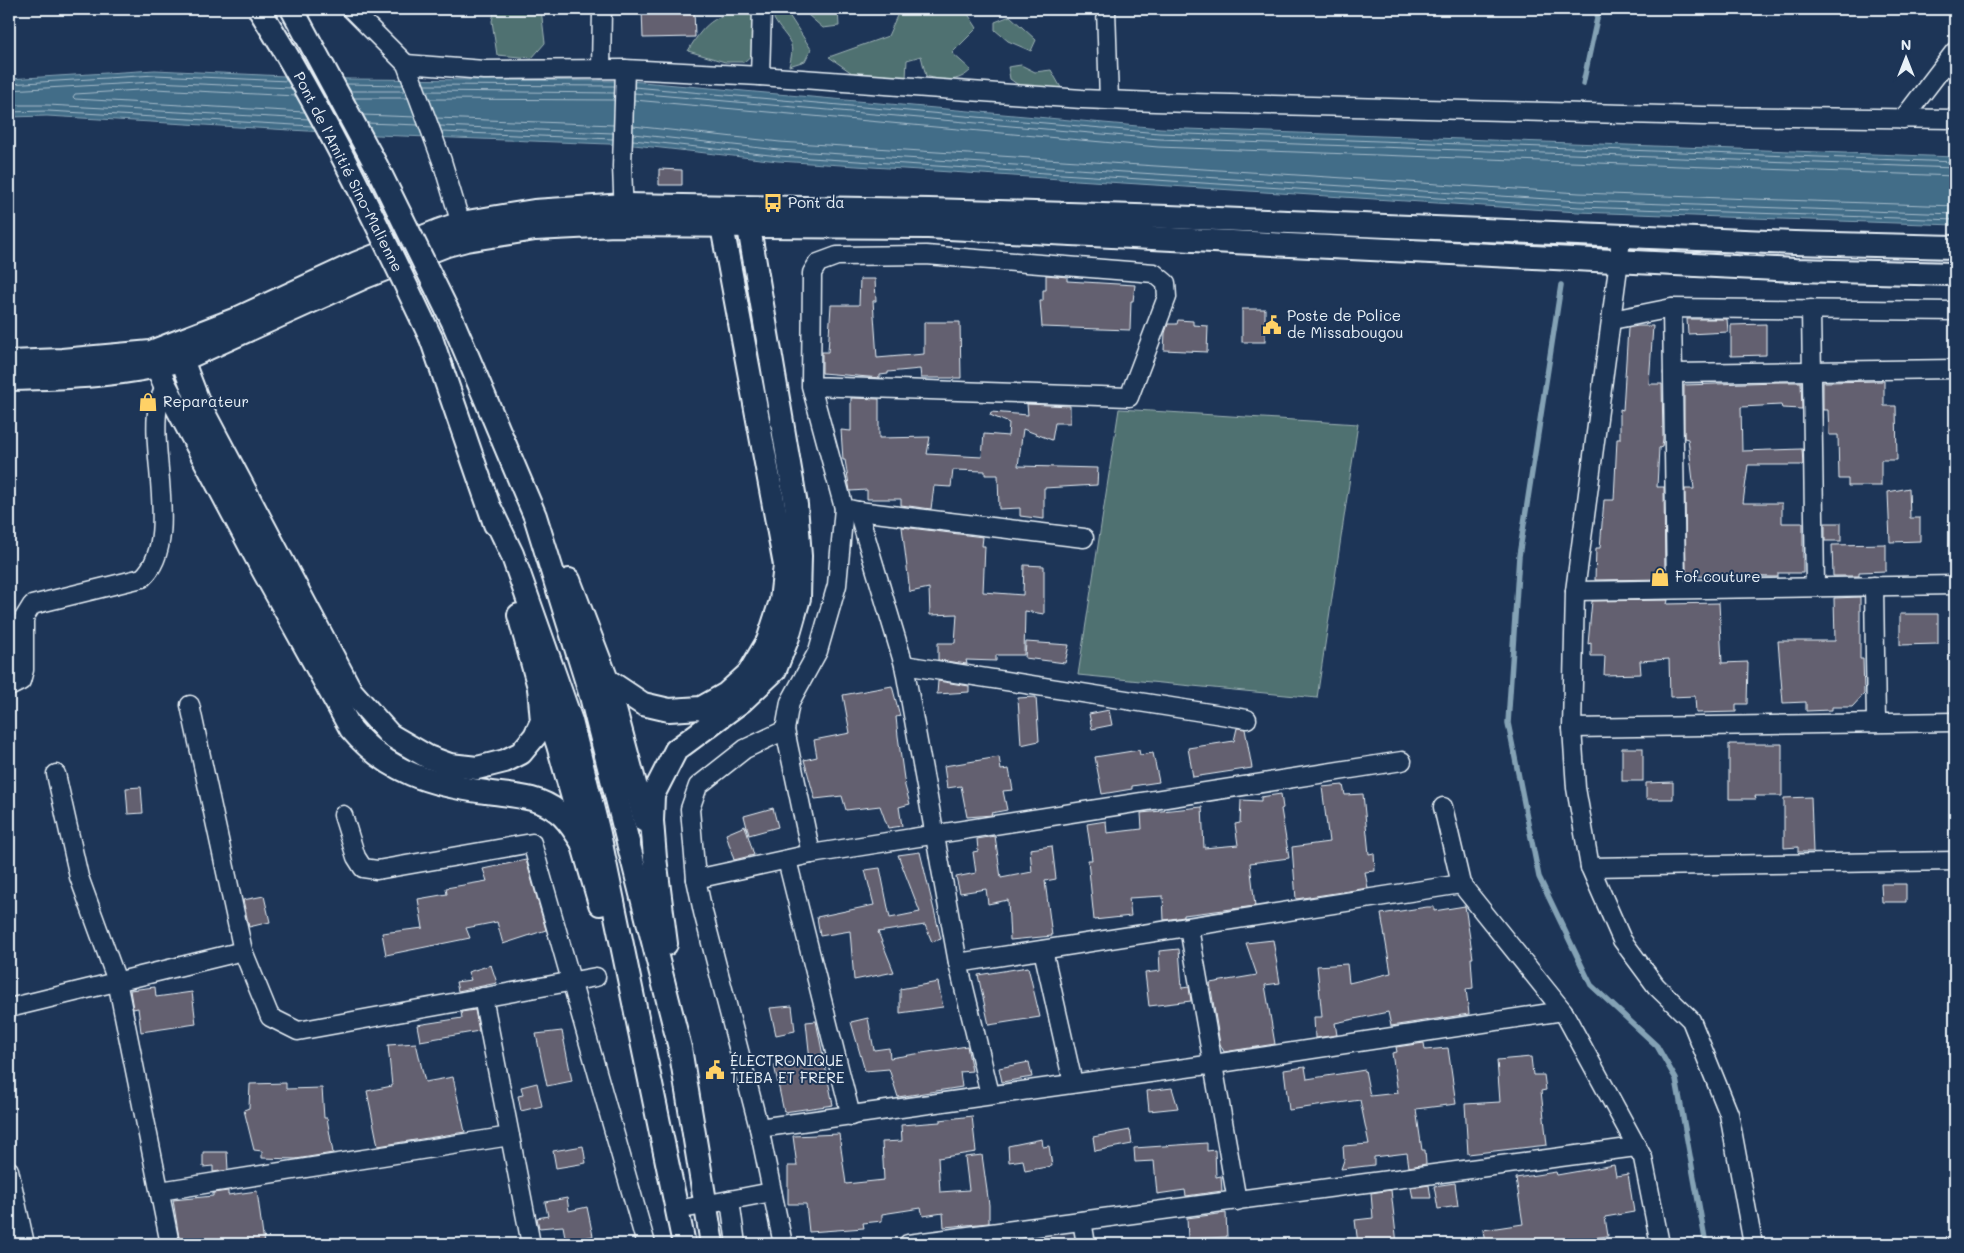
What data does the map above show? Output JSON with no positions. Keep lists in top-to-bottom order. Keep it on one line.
{"streets":{"main road":["Pont de l'Amitié Sino-Malienne"]},"places":{"bus stop":["Pont da"],"public building":["Poste de Police de Missabougou","ÉLECTRONIQUE TIEBA ET FRERE"],"shop":["Reparateur","Fof couture"]},"north":"top"}
